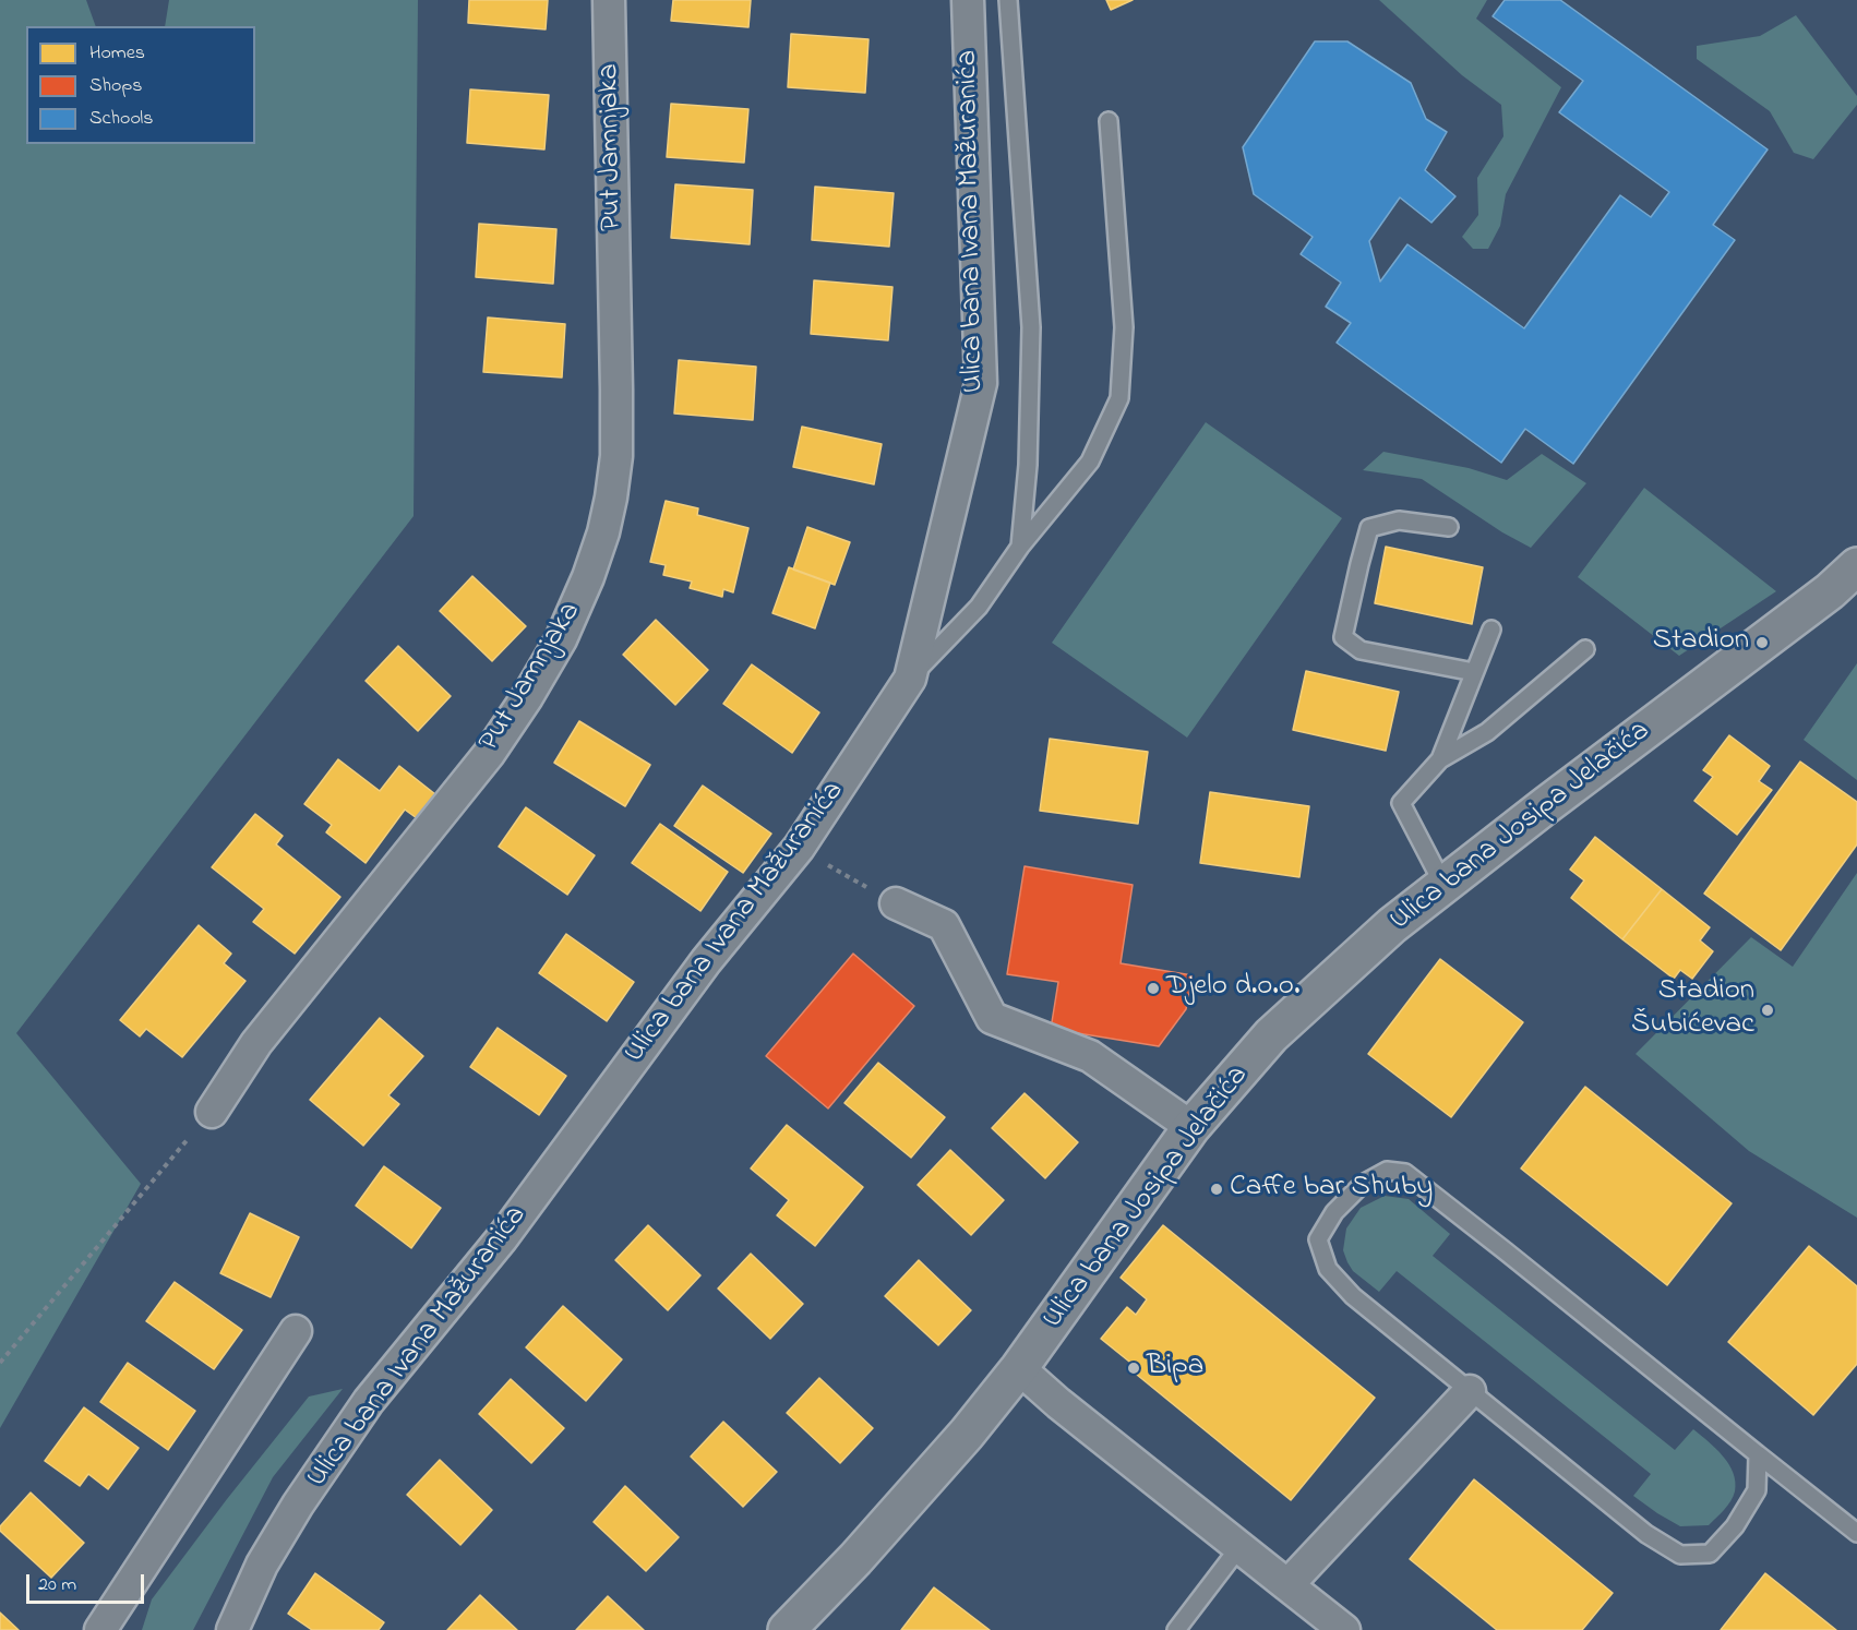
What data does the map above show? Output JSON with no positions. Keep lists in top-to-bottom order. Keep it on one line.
{"streets":{"street":["Put Jamnjaka","Ulica bana Ivana Mažuranića","Ulica bana Josipa Jelačića"]},"places":["Stadion","Djelo d.o.o.","Stadion Šubićevac","Caffe bar Shuby","Bipa"],"legend":["Homes","Shops","Schools"],"scale_bar":"20 m"}
